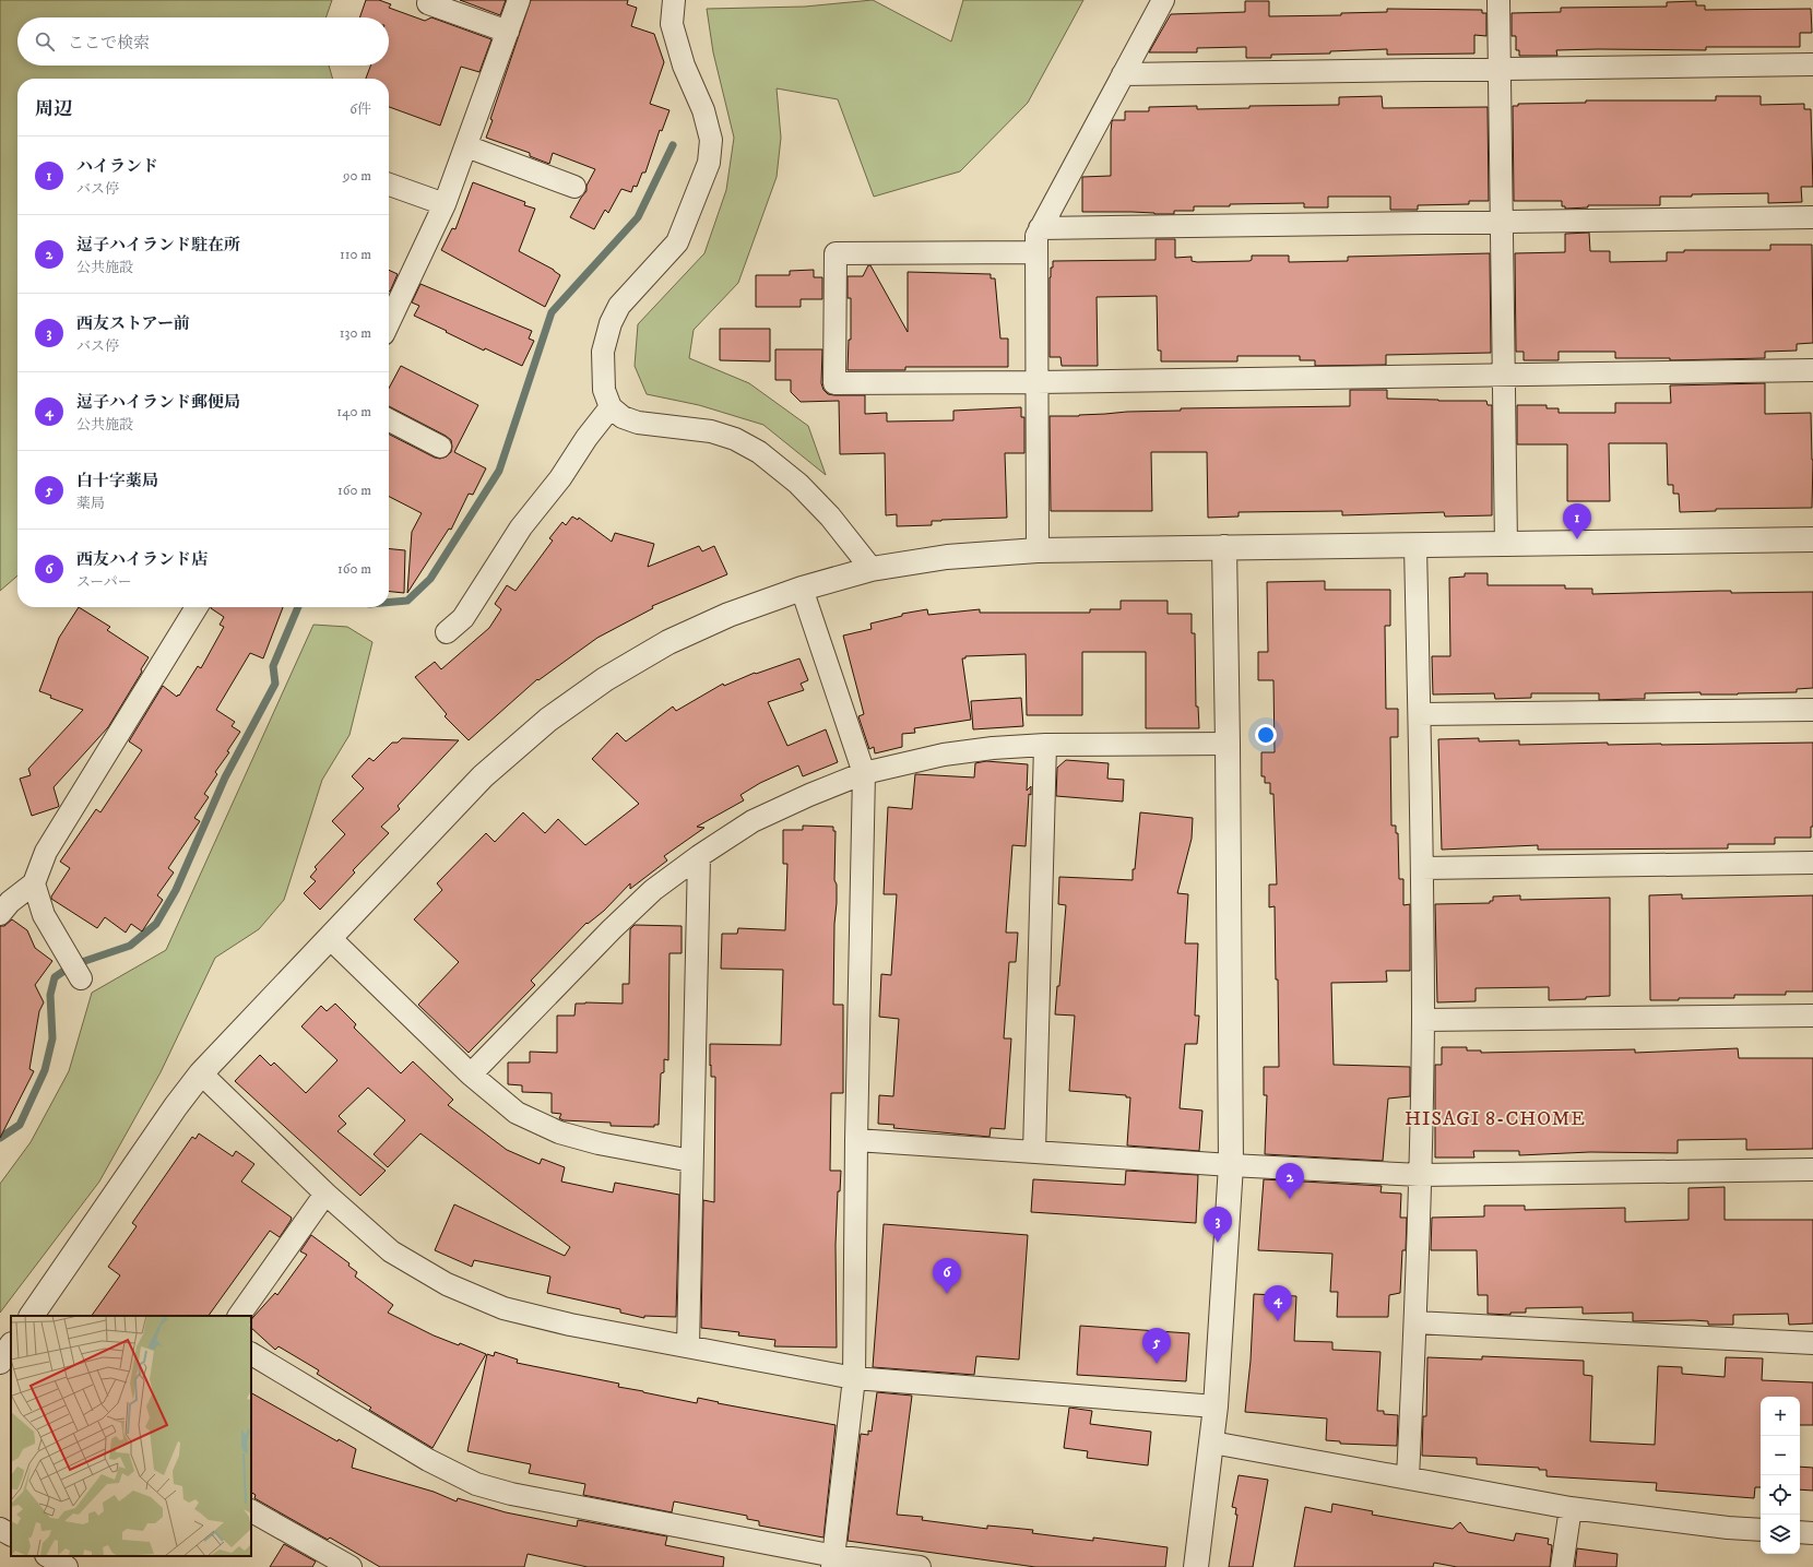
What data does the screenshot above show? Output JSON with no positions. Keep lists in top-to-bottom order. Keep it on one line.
{"districts":["HISAGI 8-CHOME"],"page":{"search":"ここで検索","heading":["周辺","6件"],"list":[{"mark":"1","name":"ハイランド","note":"バス停","value":"90 m"},{"mark":"2","name":"逗子ハイランド駐在所","note":"公共施設","value":"110 m"},{"mark":"3","name":"西友ストアー前","note":"バス停","value":"130 m"},{"mark":"4","name":"逗子ハイランド郵便局","note":"公共施設","value":"140 m"},{"mark":"5","name":"白十字薬局","note":"薬局","value":"160 m"},{"mark":"6","name":"西友ハイランド店","note":"スーパー","value":"160 m"}],"pins":["1","2","3","6","4","5"],"map_buttons":["+","−"]}}
